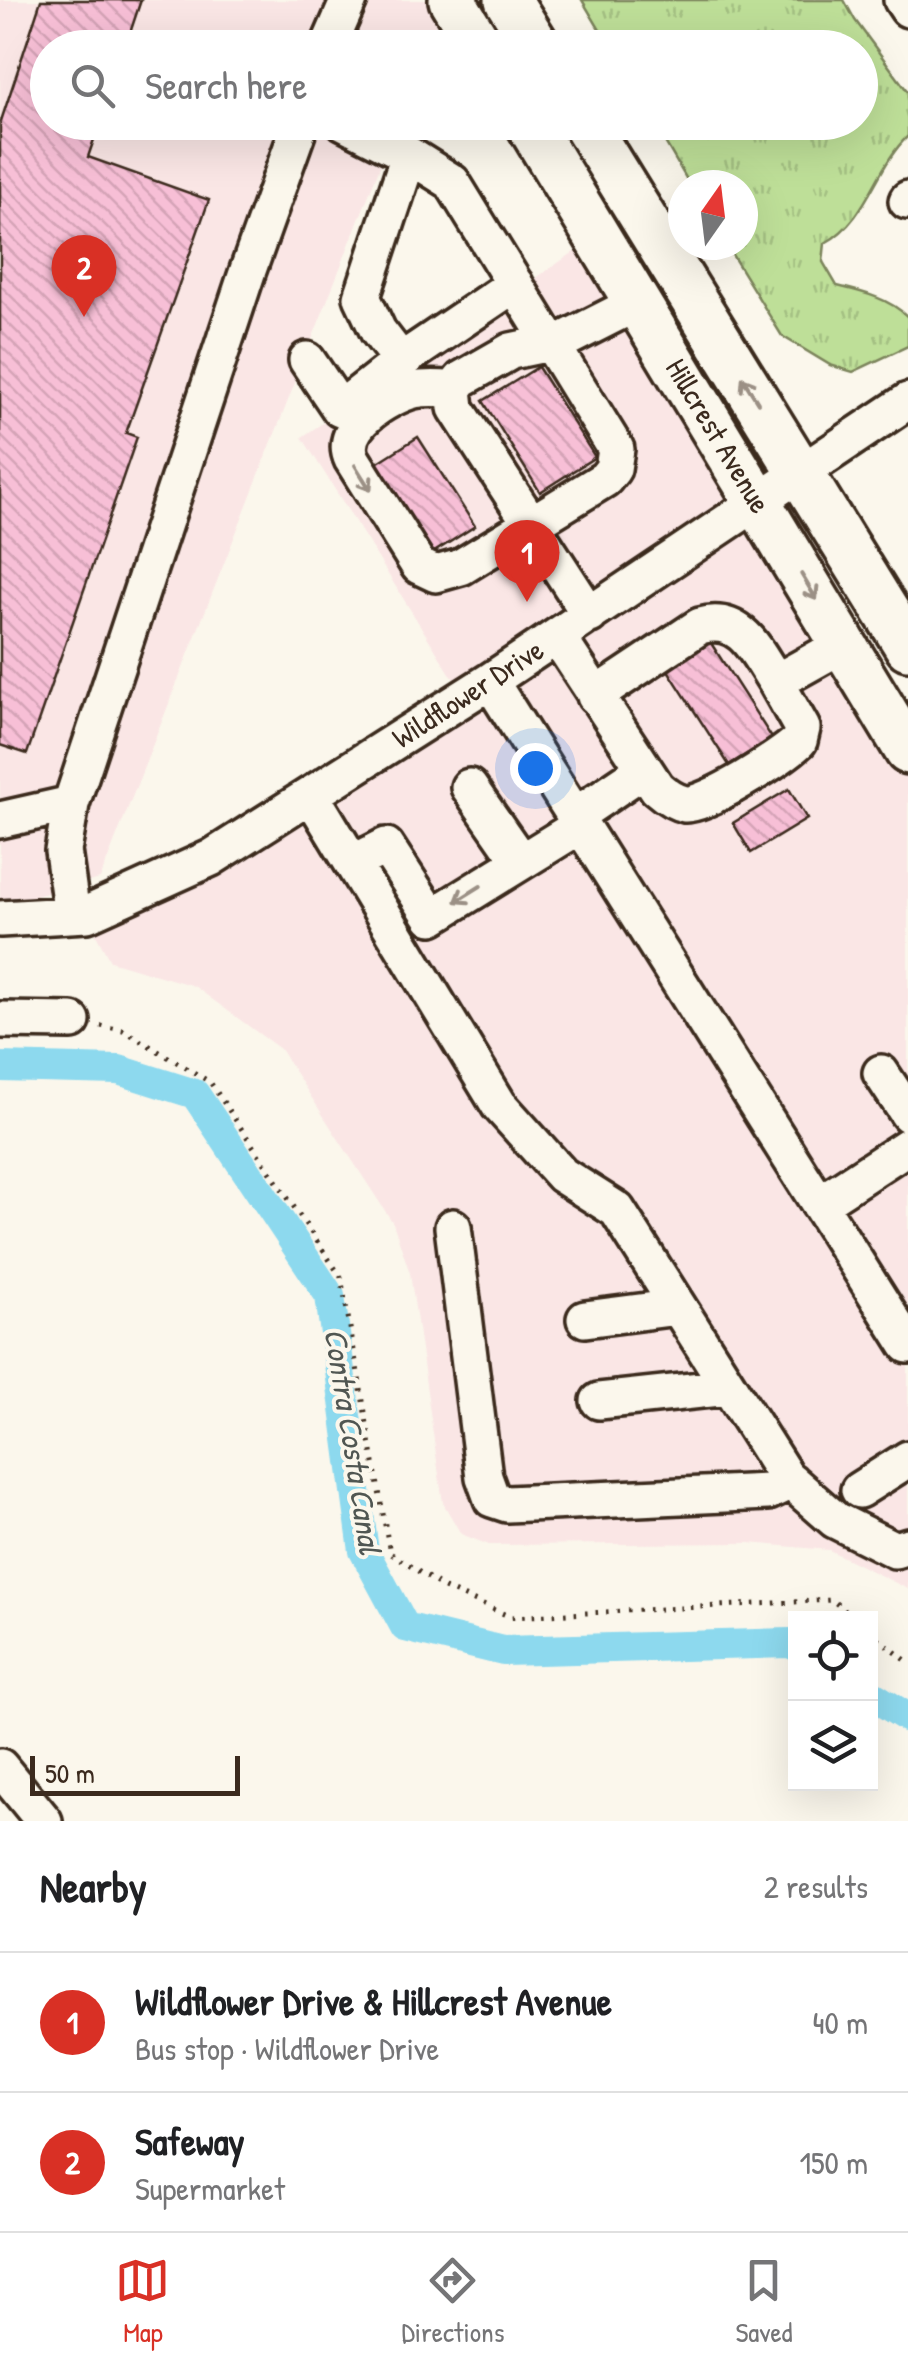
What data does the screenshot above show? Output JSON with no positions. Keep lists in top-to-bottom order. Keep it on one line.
{"streets":{"main road":["Hillcrest Avenue"],"street":["Wildflower Drive"]},"crossings":[["Hillcrest Avenue","Wildflower Drive"]],"water":["Contra Costa Canal"],"scale_bar":"50 m","north":"top","page":{"search":"Search here","pins":["2","1"],"scale":"50 m","heading":["Nearby","2 results"],"list":[{"mark":"1","name":"Wildflower Drive & Hillcrest Avenue","note":"Bus stop · Wildflower Drive","value":"40 m"},{"mark":"2","name":"Safeway","note":"Supermarket","value":"150 m"}],"nav":["Map","Directions","Saved"]}}
